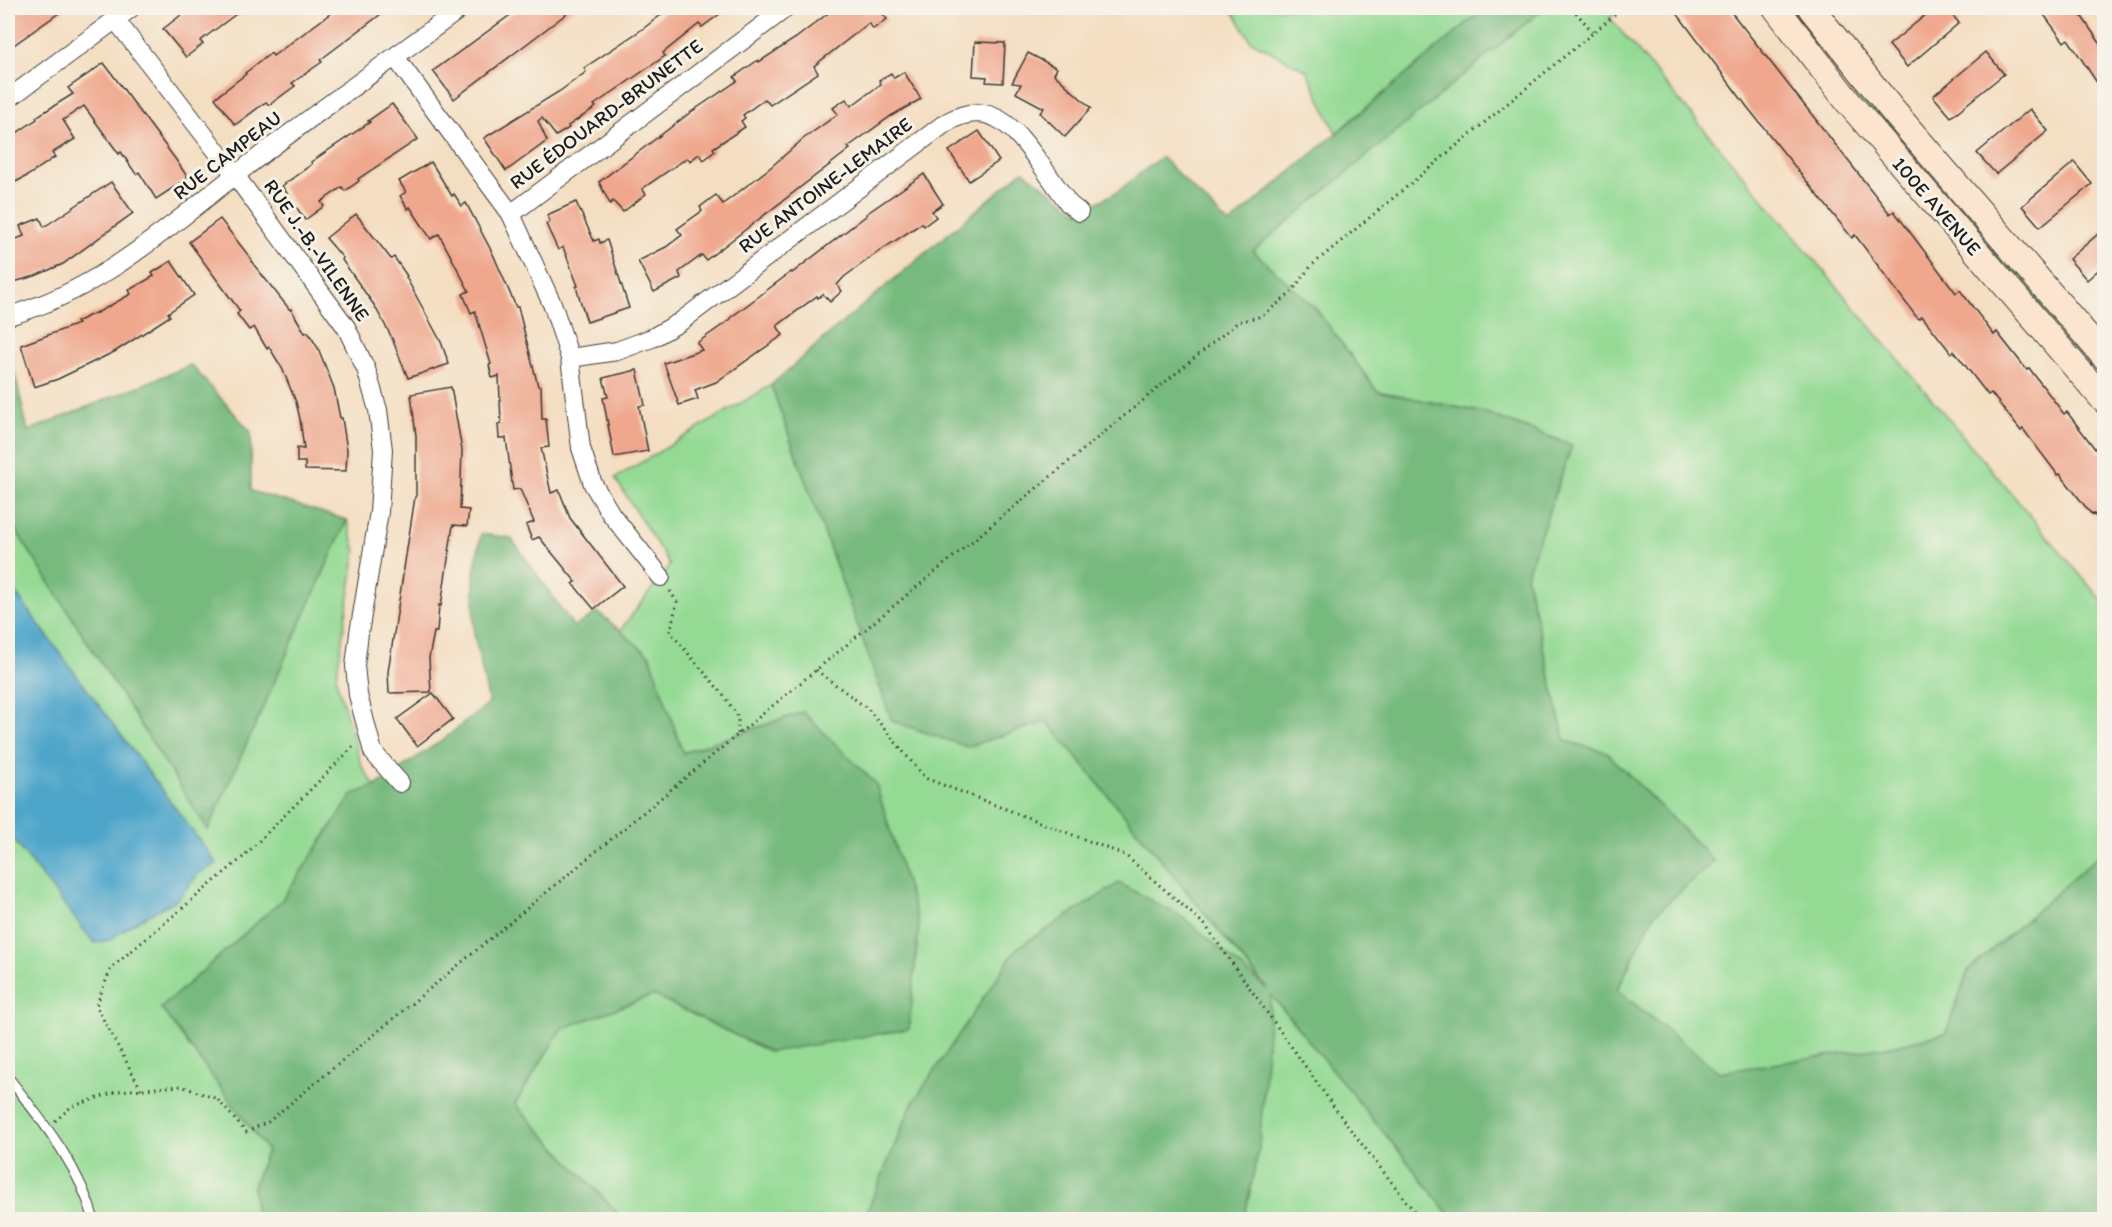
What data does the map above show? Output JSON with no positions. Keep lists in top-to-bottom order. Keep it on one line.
{"streets":{"street":["RUE ÉDOUARD-BRUNETTE","RUE CAMPEAU","RUE ANTOINE-LEMAIRE","100E AVENUE","RUE J.-B.-VILENNE"]},"crossings":[["RUE CAMPEAU","RUE J.-B.-VILENNE"]]}
